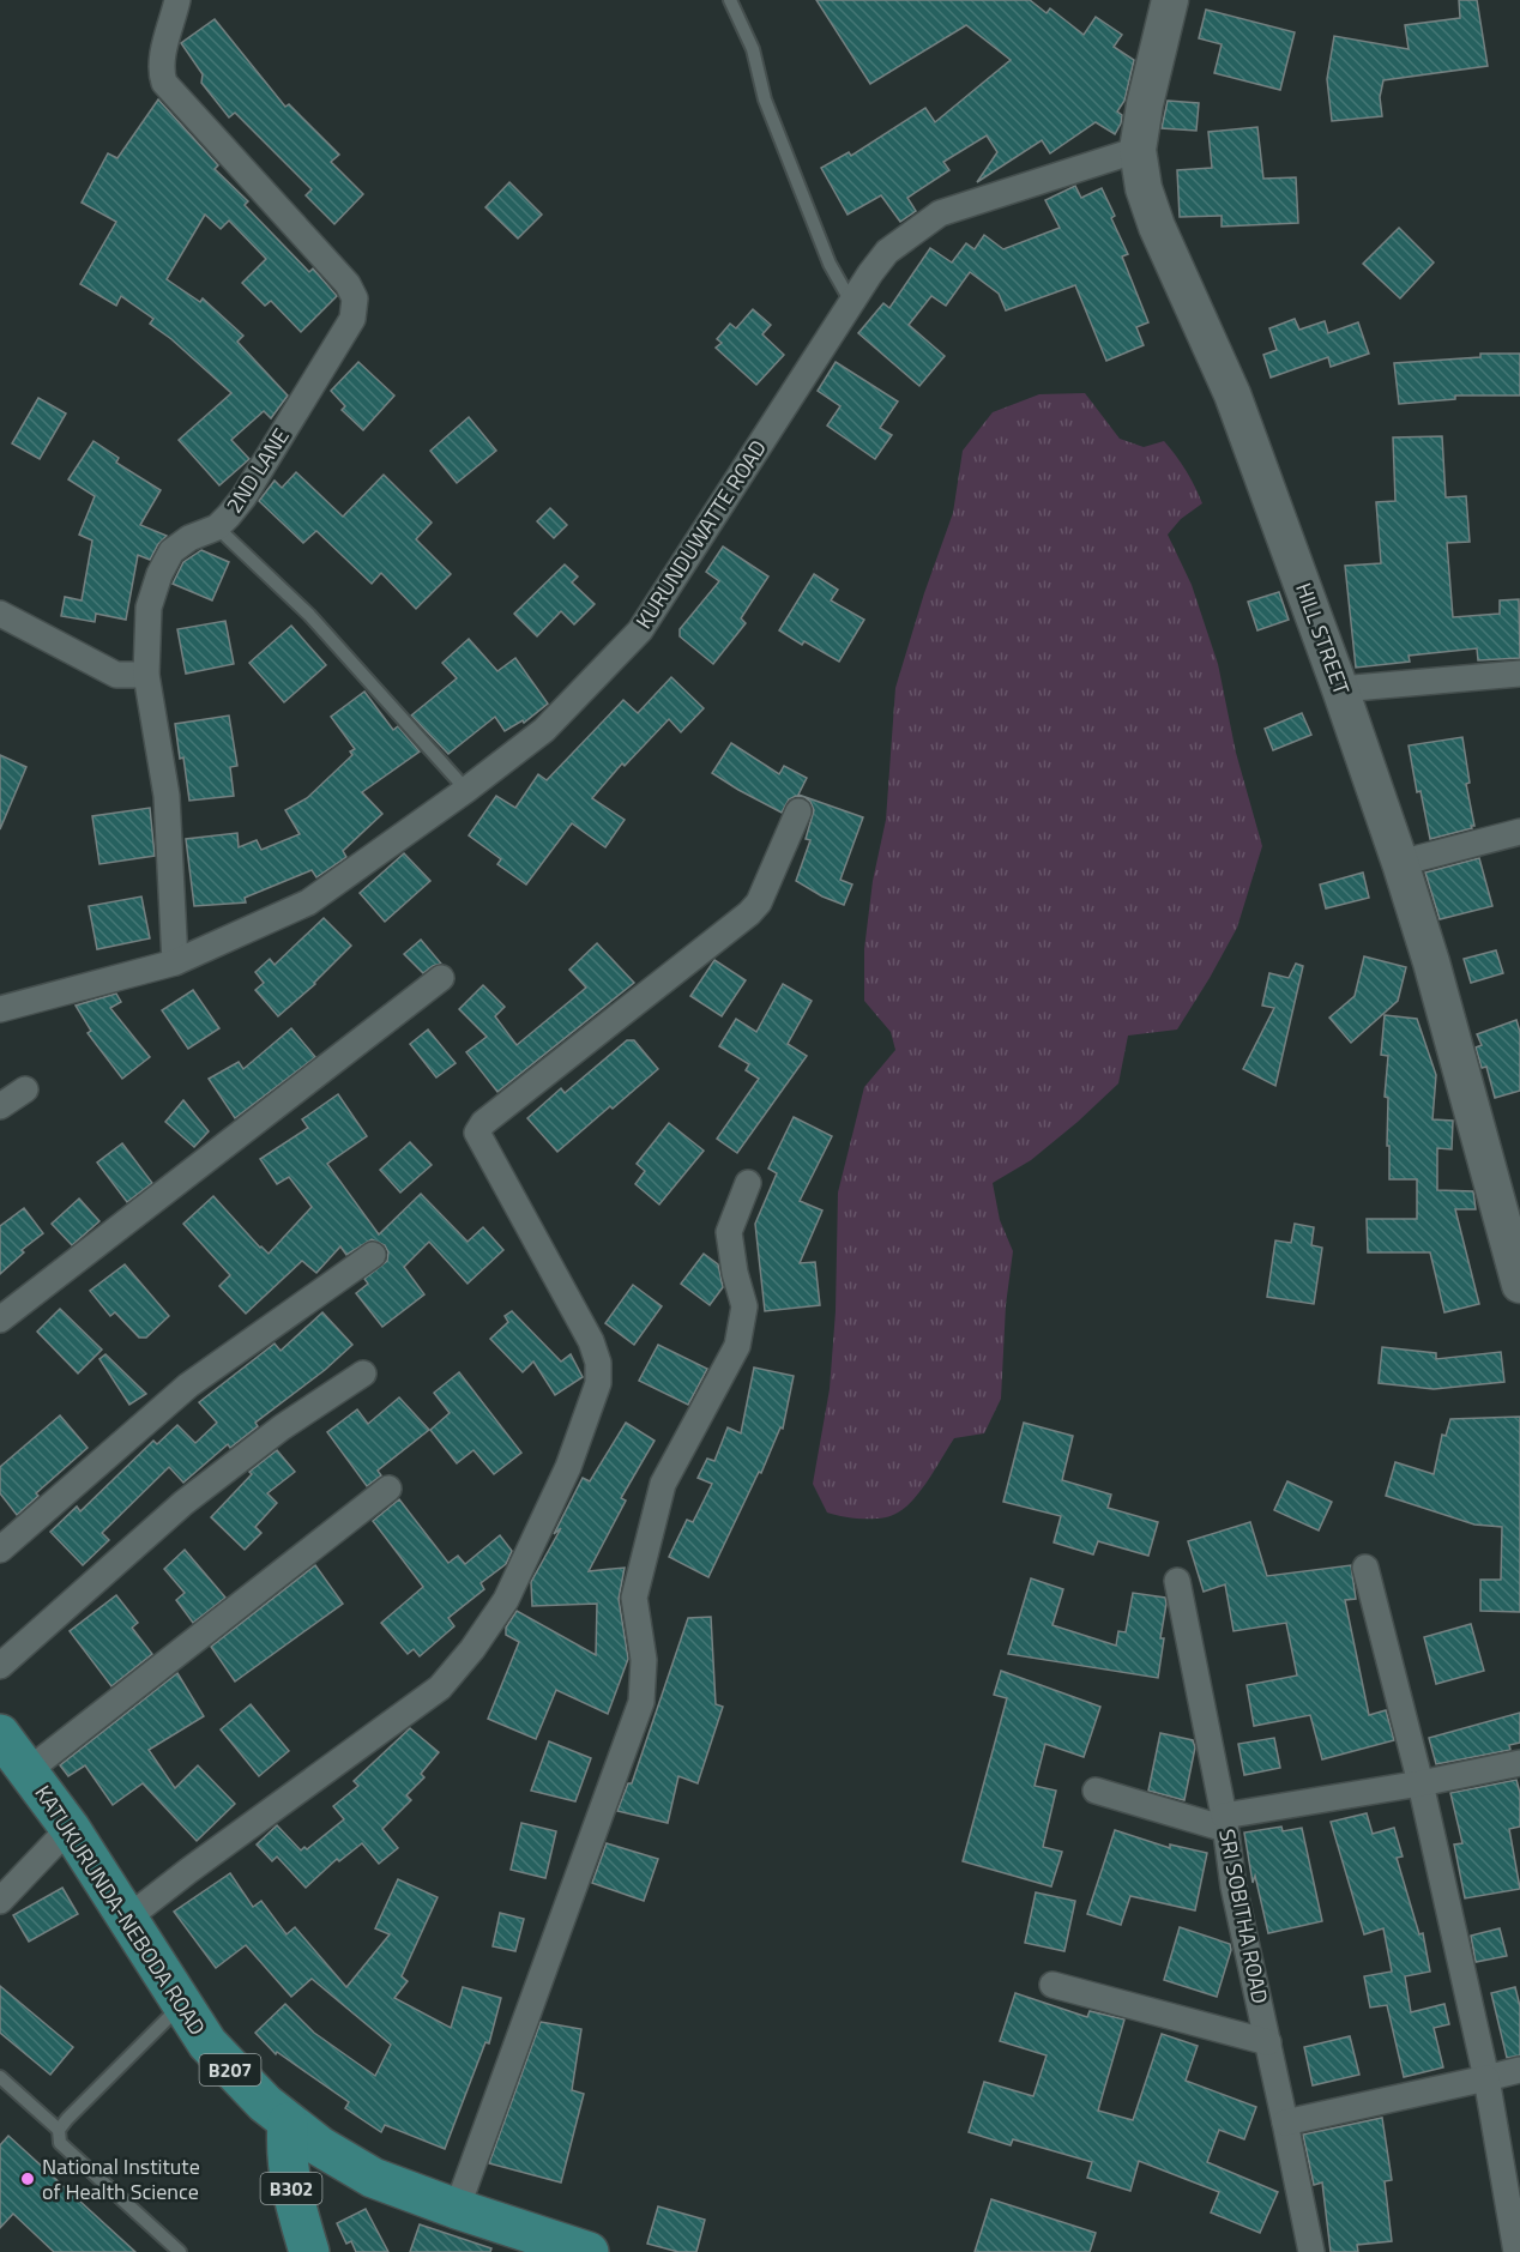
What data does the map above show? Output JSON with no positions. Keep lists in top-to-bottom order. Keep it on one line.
{"streets":{"main road":["HILL STREET","KATUKURUNDA-NEBODA ROAD","B207","B302"],"street":["2ND LANE","KURUNDUWATTE ROAD","SRI SOBITHA ROAD"]},"crossings":[["2ND LANE","KURUNDUWATTE ROAD"],["KURUNDUWATTE ROAD","HILL STREET"],["KATUKURUNDA-NEBODA ROAD","B302"]],"places":["National Institute of Health Science"]}
